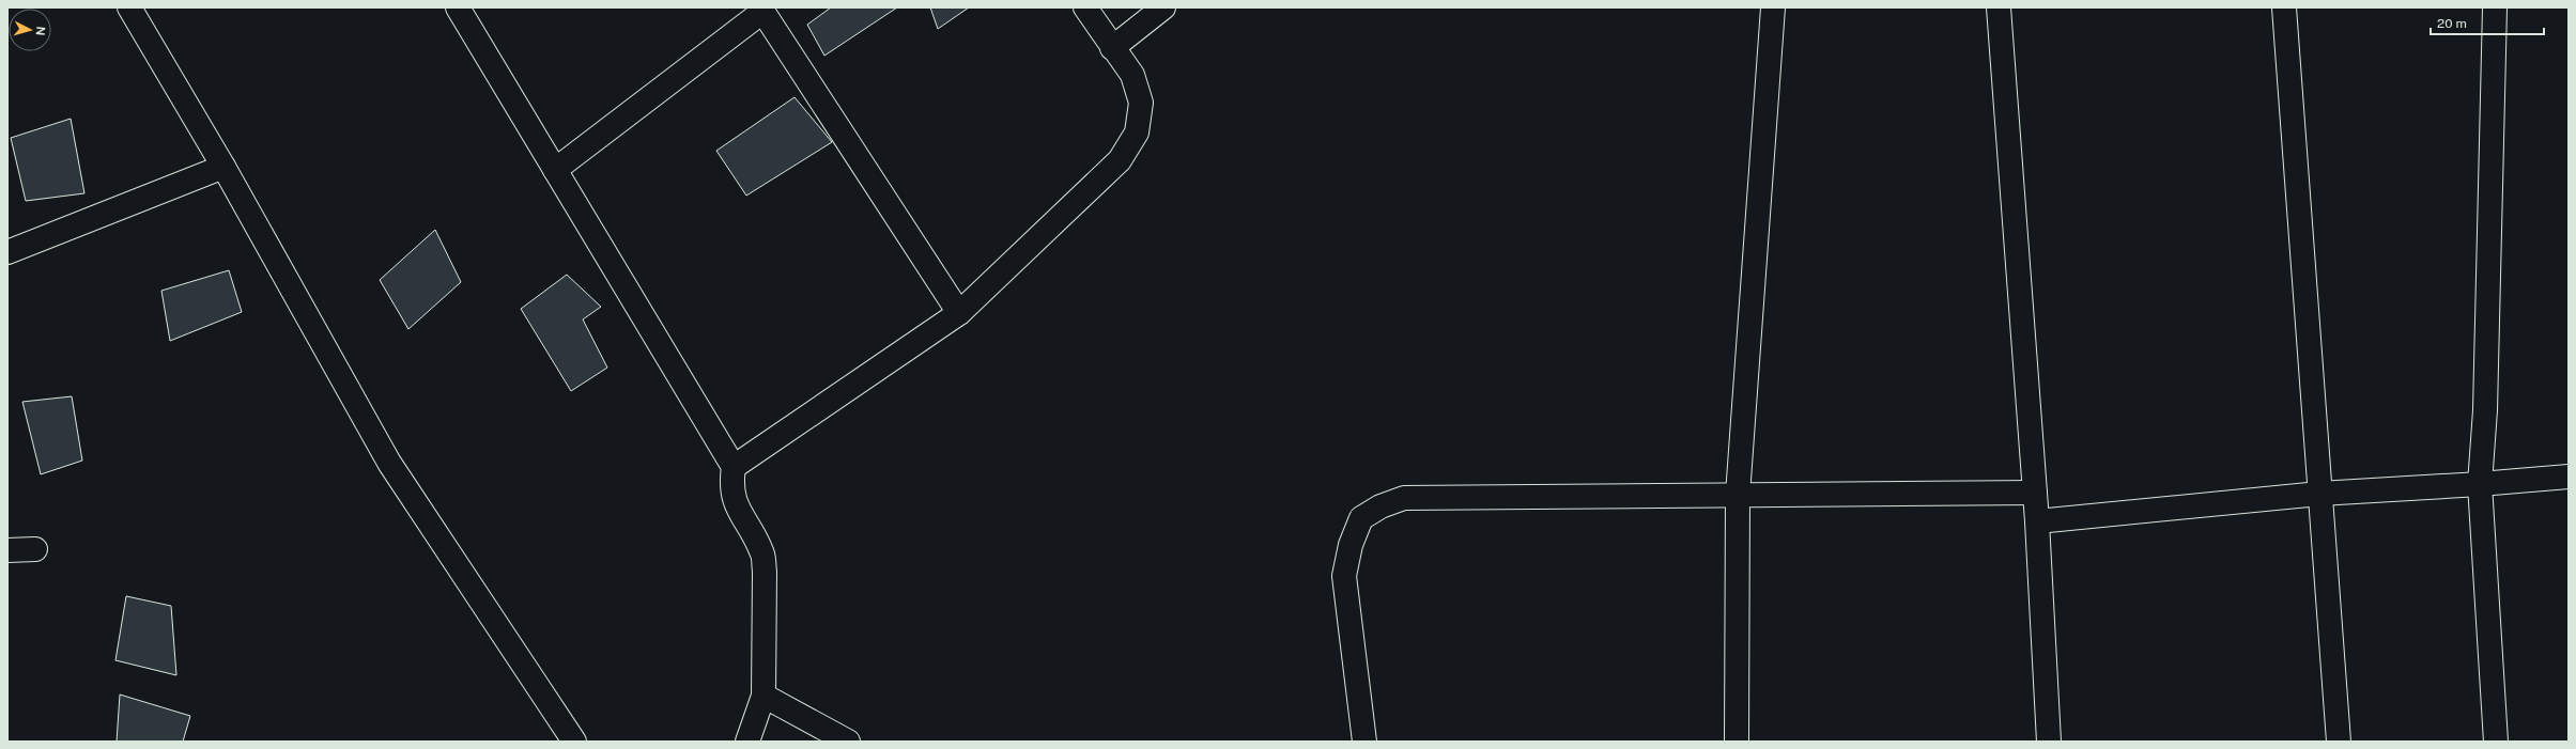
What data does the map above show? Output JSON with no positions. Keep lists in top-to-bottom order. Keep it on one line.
{"scale_bar":"20 m","north":"right"}
